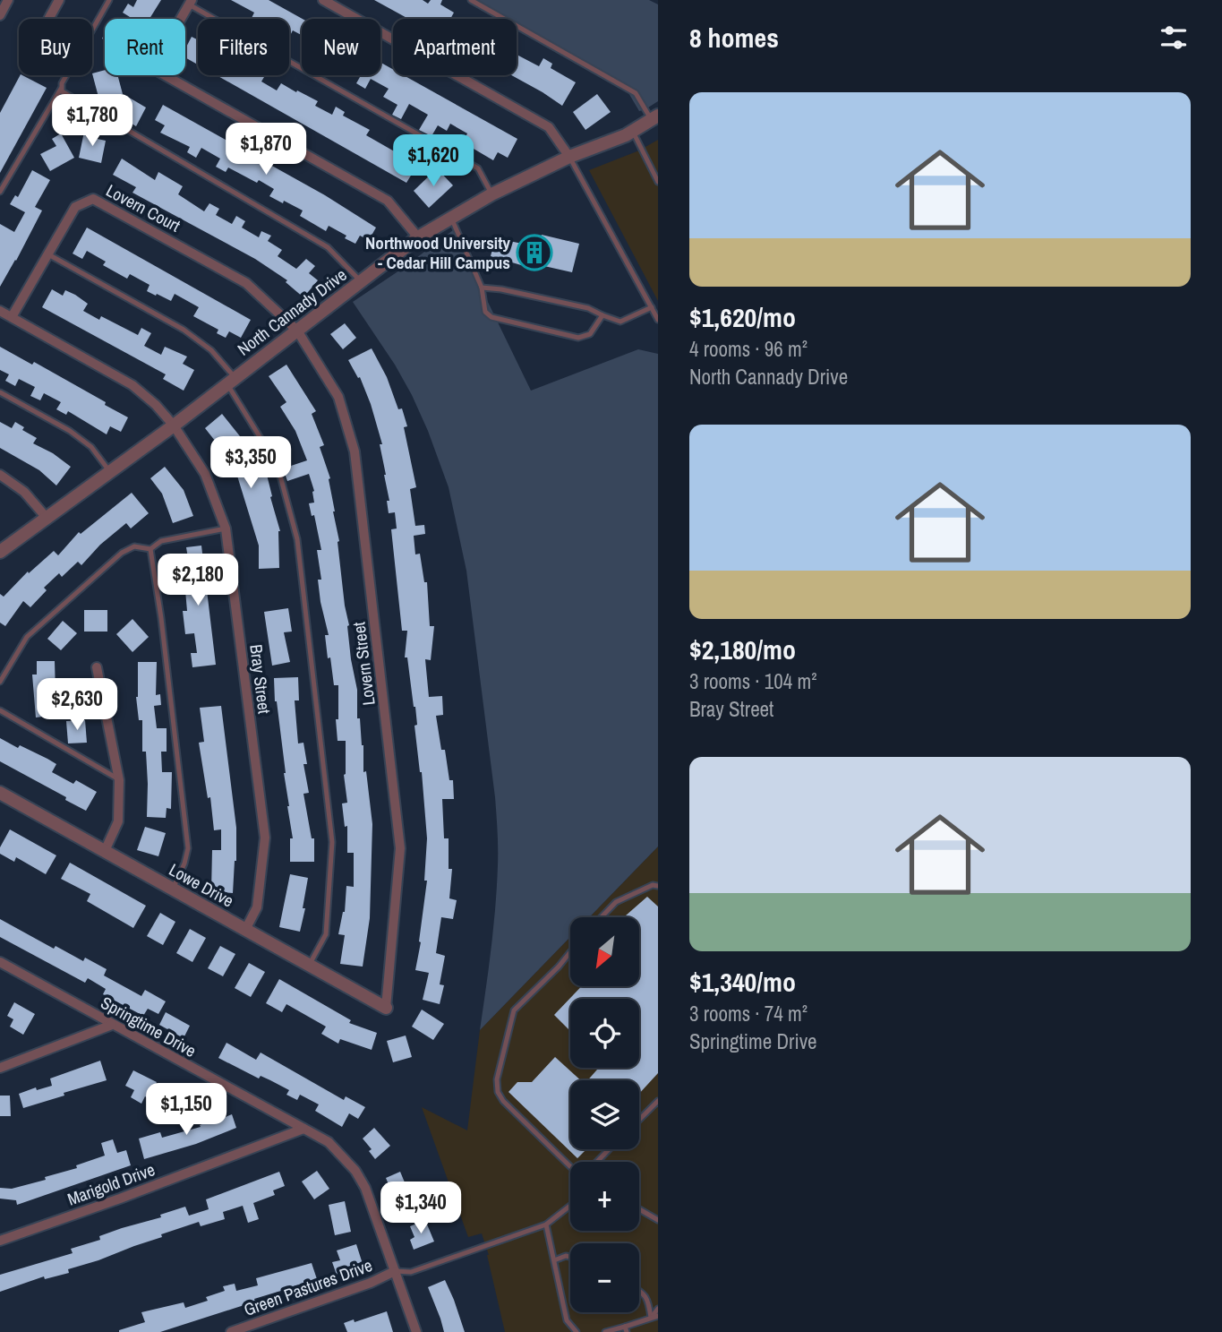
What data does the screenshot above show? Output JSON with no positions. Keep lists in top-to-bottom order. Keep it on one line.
{"streets":{"street":["Lovern Court","North Cannady Drive","Lovern Street","Bray Street","Lowe Drive","Springtime Drive","Marigold Drive","Green Pastures Drive"]},"crossings":[["Lovern Court","North Cannady Drive"],["Lovern Court","Lovern Street"],["Lovern Court","Bray Street"],["North Cannady Drive","Lovern Street"],["North Cannady Drive","Bray Street"],["Lovern Street","Lowe Drive"],["Bray Street","Lowe Drive"],["Springtime Drive","Marigold Drive"],["Springtime Drive","Green Pastures Drive"]],"places":{"building":["Northwood University - Cedar Hill Campus"]},"north":"bottom left","page":{"heading":"8 homes","chip":["Buy","Rent","Filters","New","Apartment"],"list":[{"name":"$1,620/mo","note":"4 rooms · 96 m² · North Cannady Drive"},{"name":"$2,180/mo","note":"3 rooms · 104 m² · Bray Street"},{"name":"$1,340/mo","note":"3 rooms · 74 m² · Springtime Drive"}],"price":["$1,780","$1,870","$1,620","$3,350","$2,180","$2,630","$1,150","$1,340"],"map_buttons":["+","−"]}}
